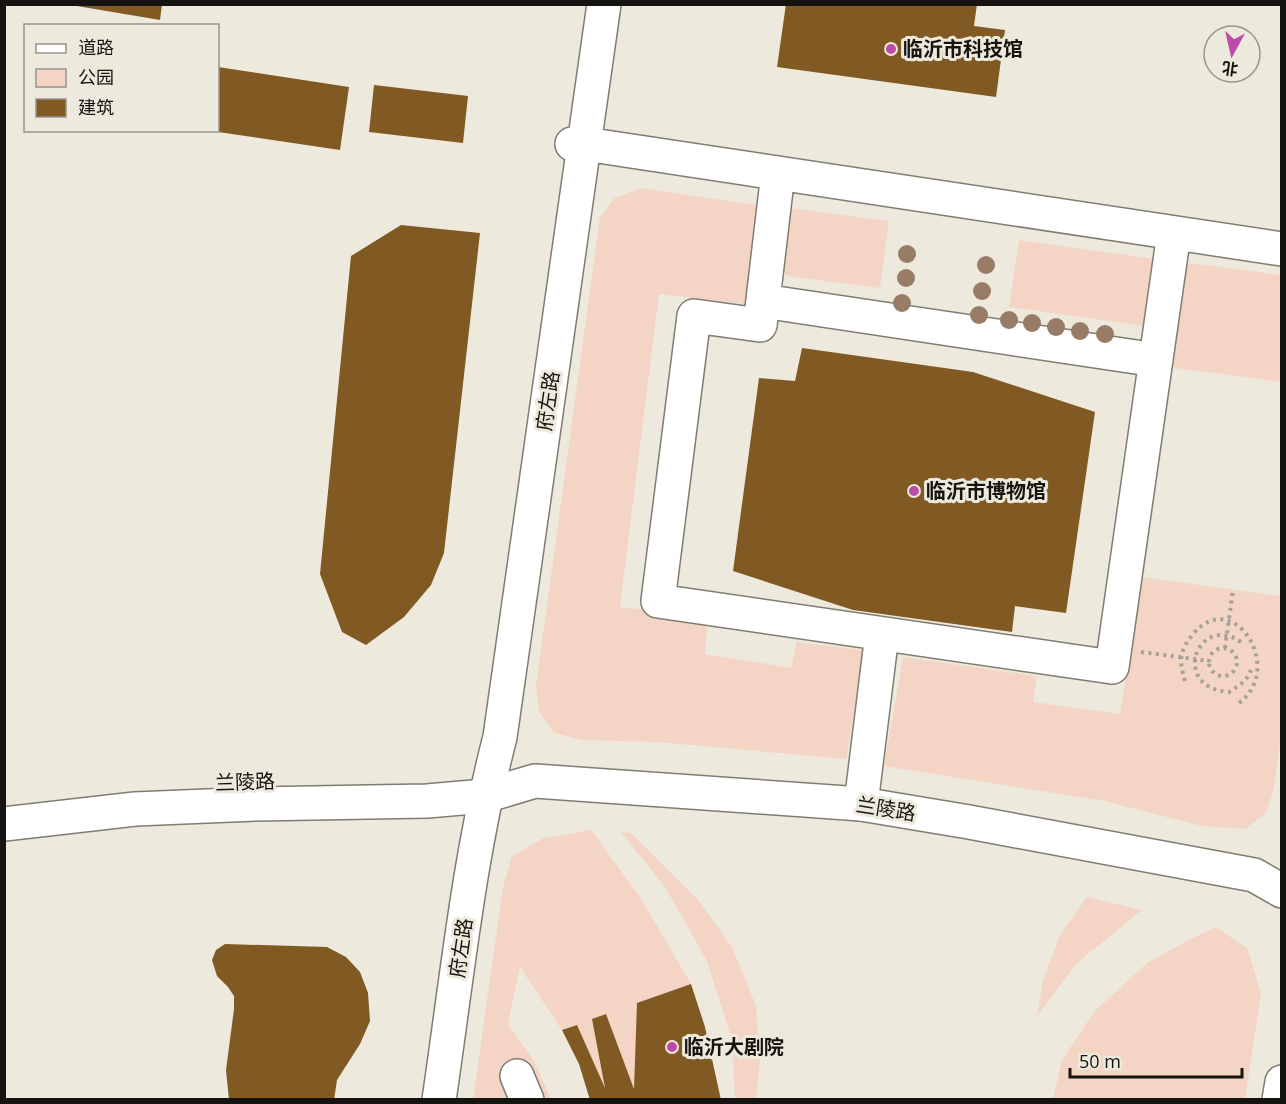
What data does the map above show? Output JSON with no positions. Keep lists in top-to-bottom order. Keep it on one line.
{"streets":{"main road":["府左路","兰陵路"]},"crossings":[["府左路","兰陵路"]],"places":["临沂市科技馆","临沂市博物馆","临沂大剧院"],"legend":["道路","公园","建筑"],"scale_bar":"50 m","north":"bottom"}
